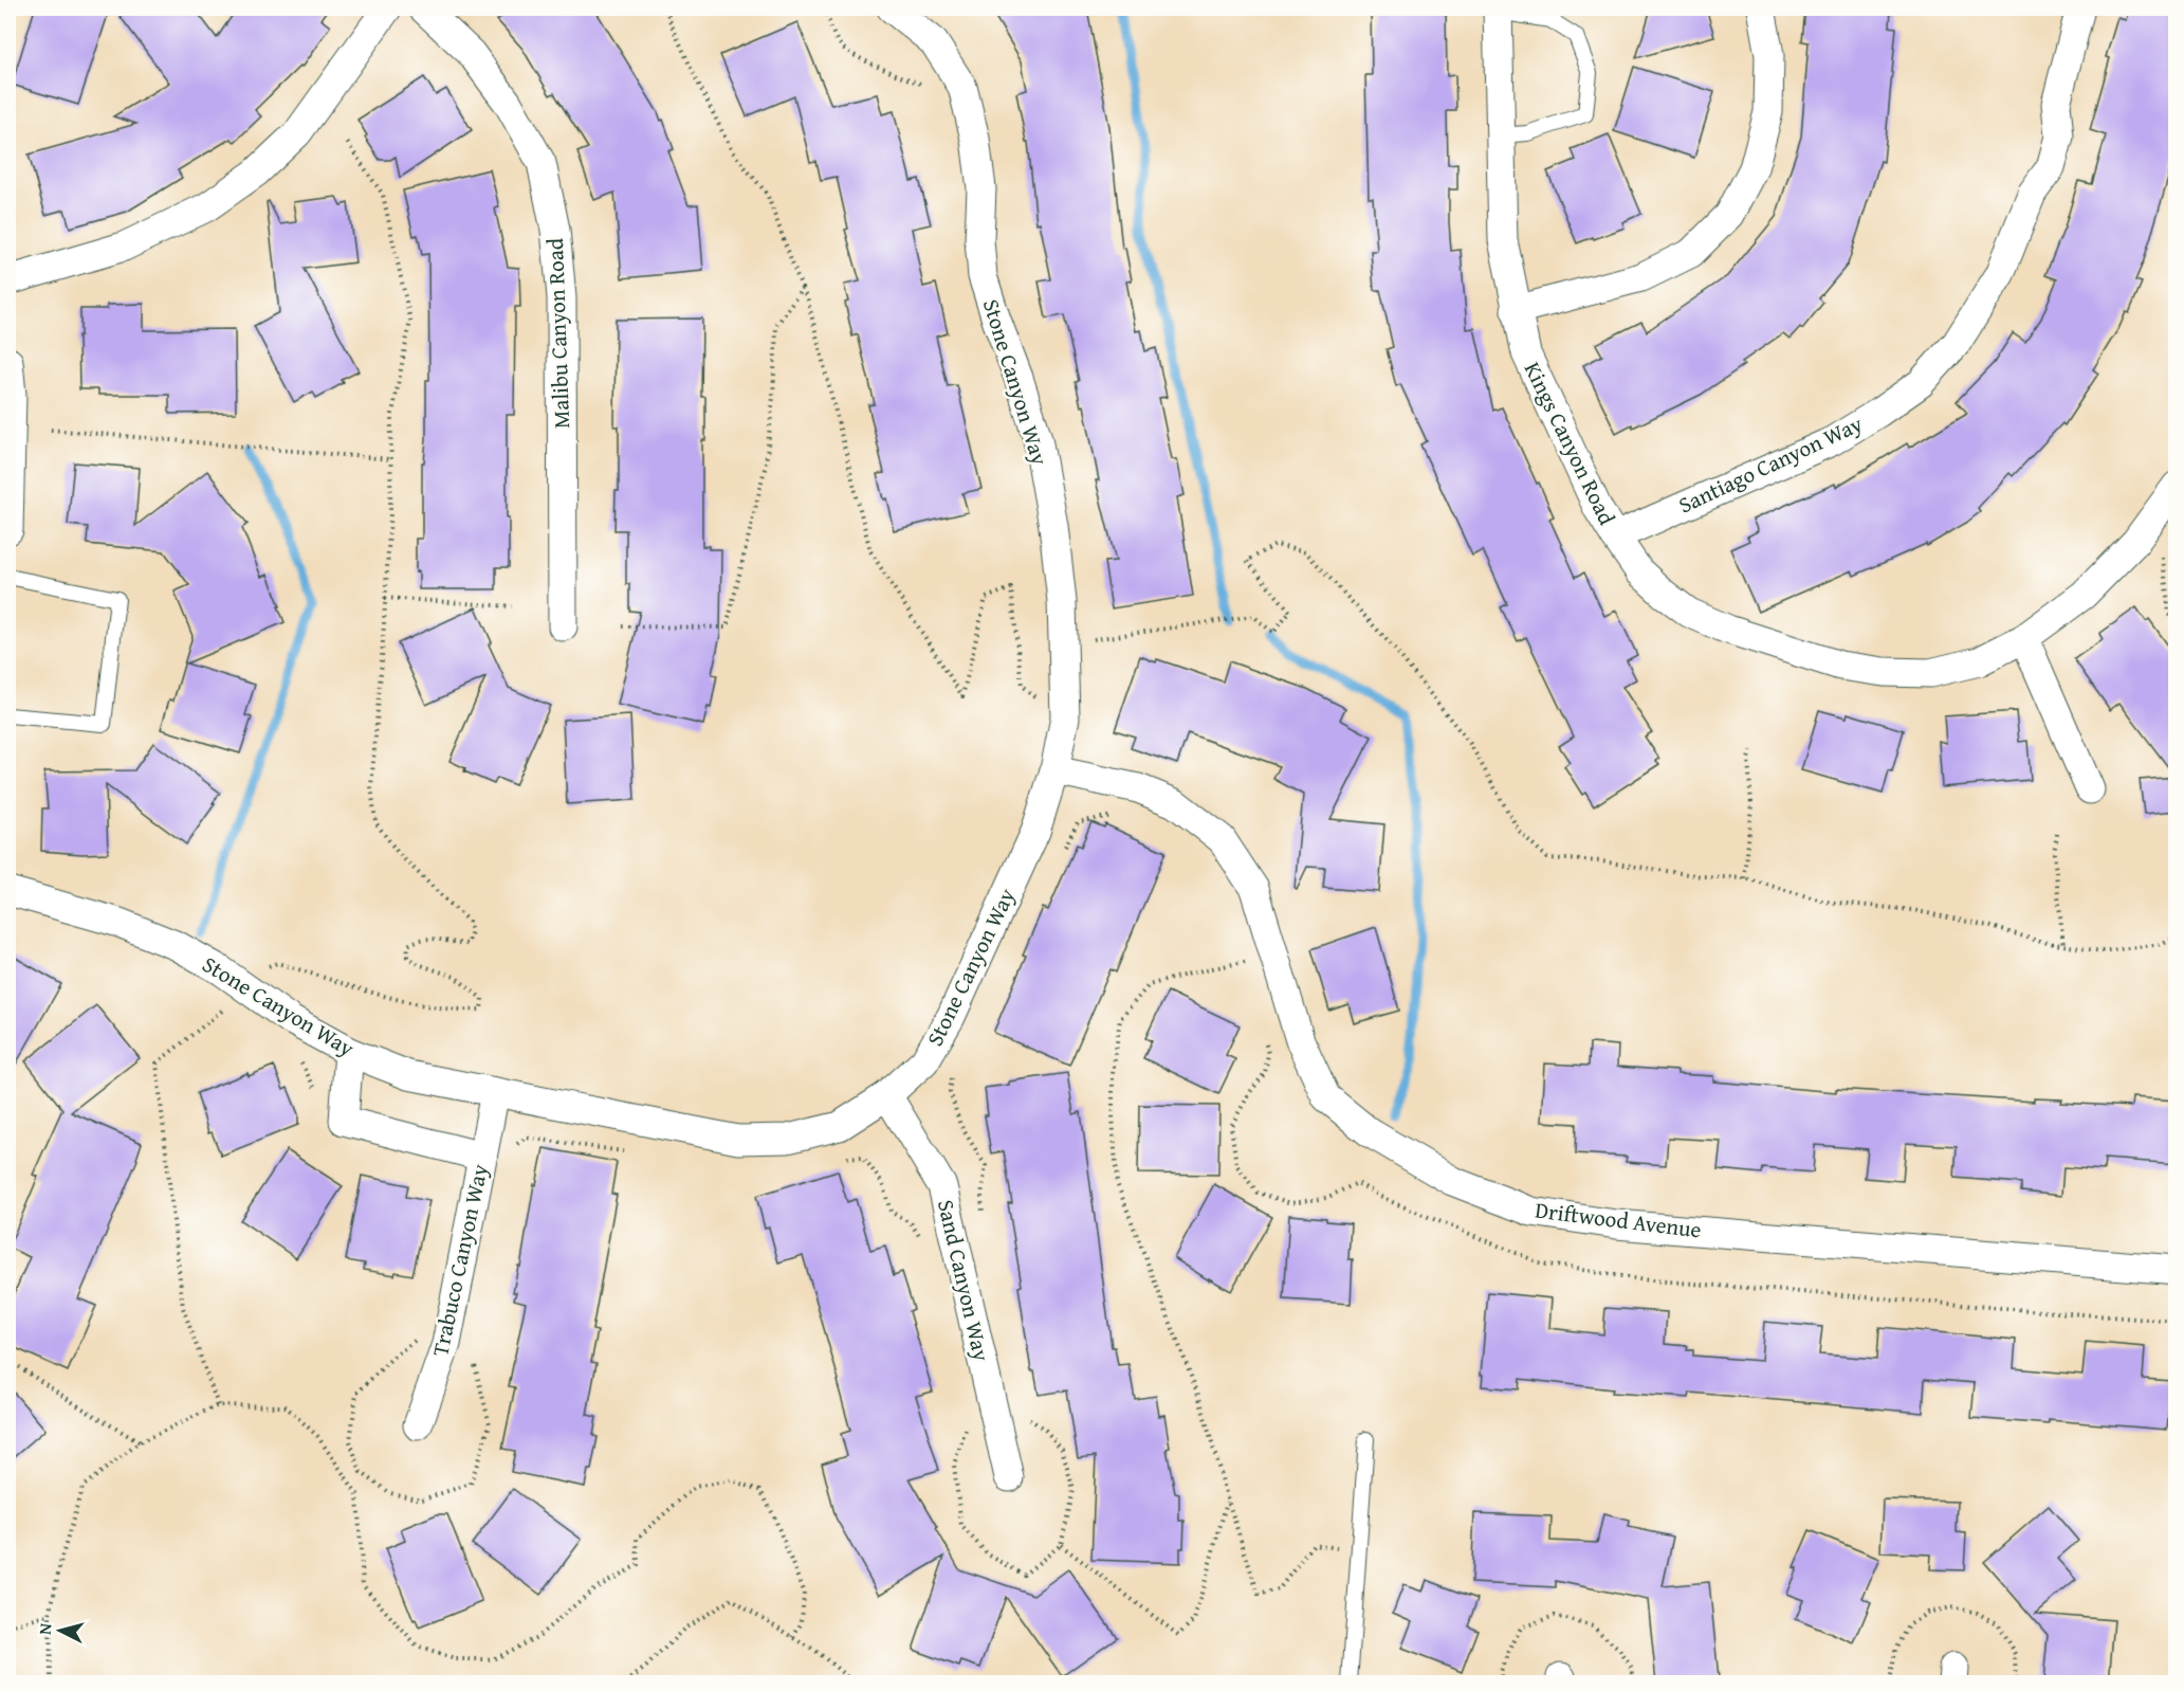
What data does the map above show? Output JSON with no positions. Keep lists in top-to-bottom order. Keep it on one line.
{"streets":{"street":["Malibu Canyon Road","Stone Canyon Way","Kings Canyon Road","Santiago Canyon Way","Driftwood Avenue","Trabuco Canyon Way","Sand Canyon Way"]},"crossings":[["Stone Canyon Way","Driftwood Avenue"],["Stone Canyon Way","Trabuco Canyon Way"],["Stone Canyon Way","Sand Canyon Way"],["Kings Canyon Road","Santiago Canyon Way"]],"north":"left"}
